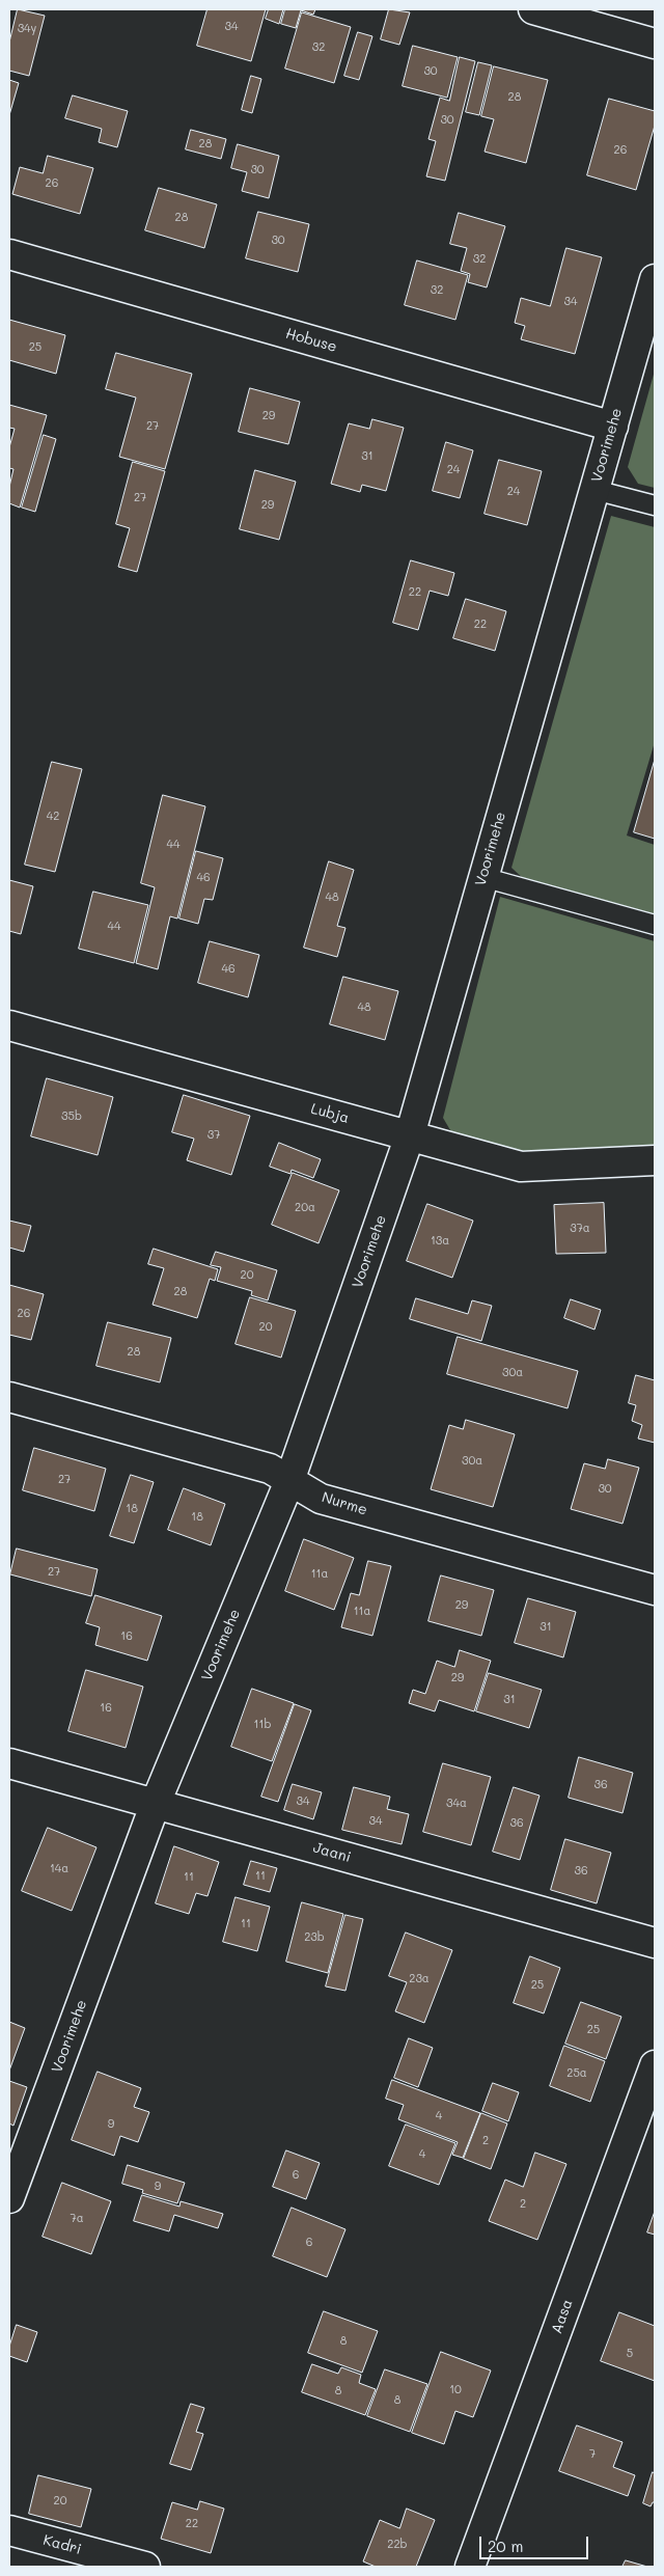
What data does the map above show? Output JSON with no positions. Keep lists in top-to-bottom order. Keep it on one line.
{"streets":{"street":["Hobuse","Voorimehe","Lubja","Nurme","Jaani","Aasa","Kadri"]},"crossings":[["Hobuse","Voorimehe"],["Voorimehe","Lubja"],["Voorimehe","Nurme"],["Voorimehe","Jaani"]],"house_numbers":["34","34y","32","30","28","30","28","26","30","26","28","30","32","32","34","25","29","27","31","24","24","27","29","22","22","42","44","46","48","44","46","48","35b","37","20a","37a","13a","20","28","26","20","28","30a","30a","27","30","18","18","27","11a","29","11a","31","16","29","31","16","11b","36","34","34a","34","36","14a","36","11","11","11","23b","23a","25","25","25a","4","9","2","4","6","9","2","7a","6","8","5","10","8","8","7","20","22","22b"],"scale_bar":"20 m"}
